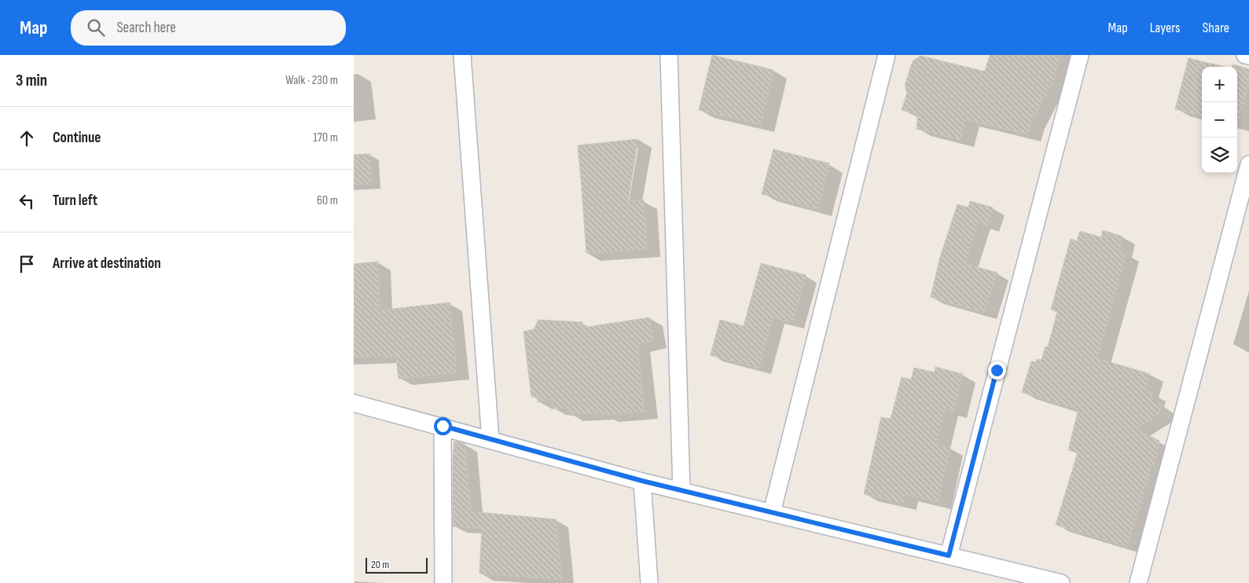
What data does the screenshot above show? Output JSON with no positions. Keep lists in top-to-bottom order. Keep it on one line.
{"scale_bar":"20 m","page":{"header":"Map","search":"Search here","nav":["Map","Layers","Share"],"heading":["3 min","Walk · 230 m"],"map_buttons":["+","−"],"list":[["Continue","170 m"],["Turn left","60 m"],"Arrive at destination"],"scale":"20 m"}}
